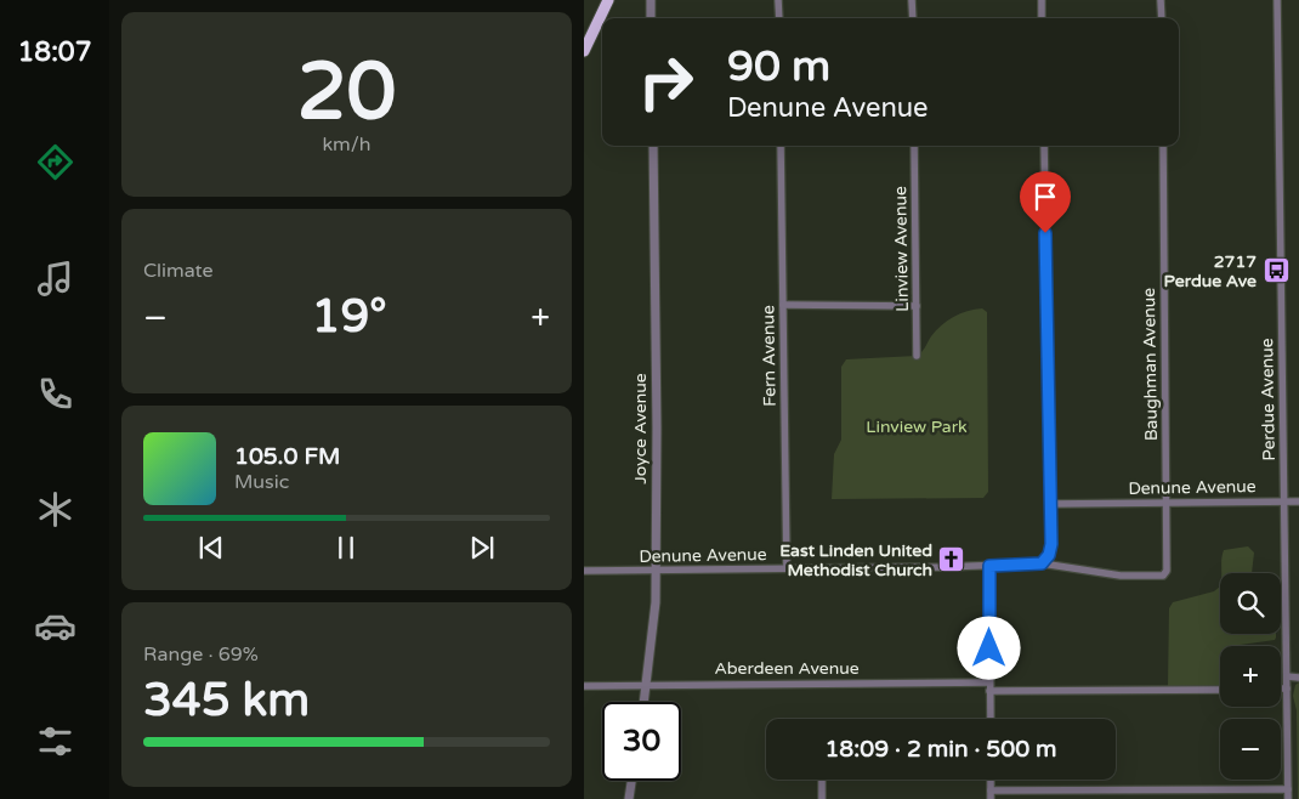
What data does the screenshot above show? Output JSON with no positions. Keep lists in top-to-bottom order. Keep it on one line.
{"streets":{"street":["Linview Avenue","Fern Avenue","Baughman Avenue","Perdue Avenue","Joyce Avenue","Denune Avenue","Aberdeen Avenue"]},"crossings":[["Fern Avenue","Denune Avenue"],["Baughman Avenue","Denune Avenue"],["Perdue Avenue","Denune Avenue"],["Joyce Avenue","Denune Avenue"],["Joyce Avenue","Aberdeen Avenue"]],"parks":["Linview Park"],"places":{"bus stop":["2717 Perdue Ave"],"church":["East Linden United Methodist Church"]},"page":{"tabs":"18:07","tile":[["20","km/h"],"Climate",["Range · 69%","345 km"]],"turn":["90 m","Denune Avenue"],"heat":["−","19°","+"],"song":["105.0 FM","Music"],"map_buttons":["+","−"],"limit":"30","trip":"18:09 · 2 min · 500 m"}}
